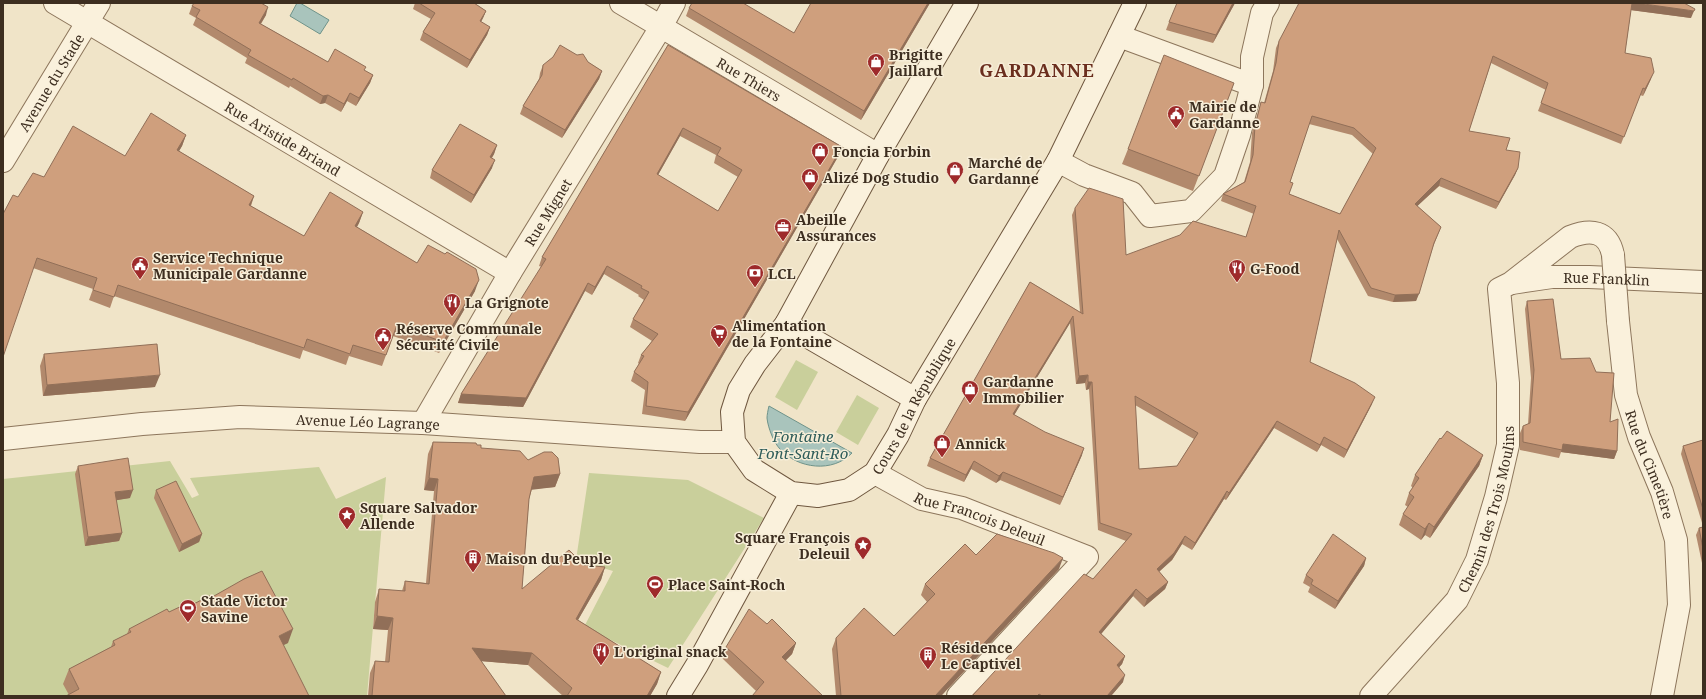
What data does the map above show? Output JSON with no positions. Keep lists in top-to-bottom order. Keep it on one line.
{"streets":{"street":["Rue Thiers","Avenue du Stade","Rue Aristide Briand","Rue Mignet","Rue Franklin","Cours de la République","Avenue Léo Lagrange","Rue du Cimetière","Chemin des Trois Moulins","Rue Francois Deleuil"]},"crossings":[["Rue Thiers","Rue Mignet"],["Avenue du Stade","Rue Aristide Briand"],["Rue Aristide Briand","Rue Mignet"],["Rue Mignet","Avenue Léo Lagrange"],["Rue Franklin","Rue du Cimetière"],["Rue Franklin","Chemin des Trois Moulins"],["Cours de la République","Avenue Léo Lagrange"],["Cours de la République","Rue Francois Deleuil"],["Rue du Cimetière","Chemin des Trois Moulins"]],"districts":["GARDANNE"],"water":["Fontaine Font-Sant-Ro"],"places":{"shop":["Brigitte Jaillard","Foncia Forbin","Marché de Gardanne","Alizé Dog Studio","Gardanne Immobilier","Annick"],"public building":["Mairie de Gardanne","Service Technique Municipale Gardanne","Réserve Communale Sécurité Civile"],"office":["Abeille Assurances"],"restaurant":["G-Food","La Grignote","L'original snack"],"bank":["LCL"],"supermarket":["Alimentation de la Fontaine"],"place":["Square Salvador Allende","Square François Deleuil"],"building":["Maison du Peuple","Résidence Le Captivel"],"sports":["Place Saint-Roch","Stade Victor Savine"]}}
